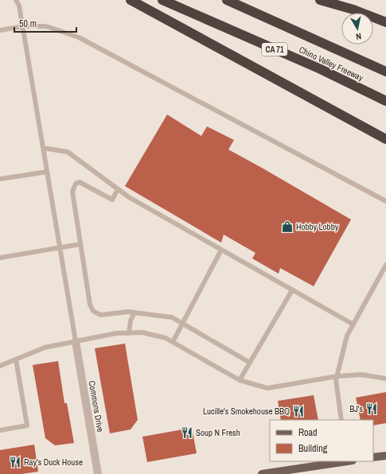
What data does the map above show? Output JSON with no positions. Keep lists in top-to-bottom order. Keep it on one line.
{"streets":{"highway":["CA 71","Chino Valley Freeway"],"street":["Commons Drive"]},"places":{"shop":["Hobby Lobby"],"restaurant":["BJ's","Lucille's Smokehouse BBQ","Soup N Fresh","Ray's Duck House"]},"legend":["Road","Building"],"scale_bar":"50 m","north":"bottom"}
